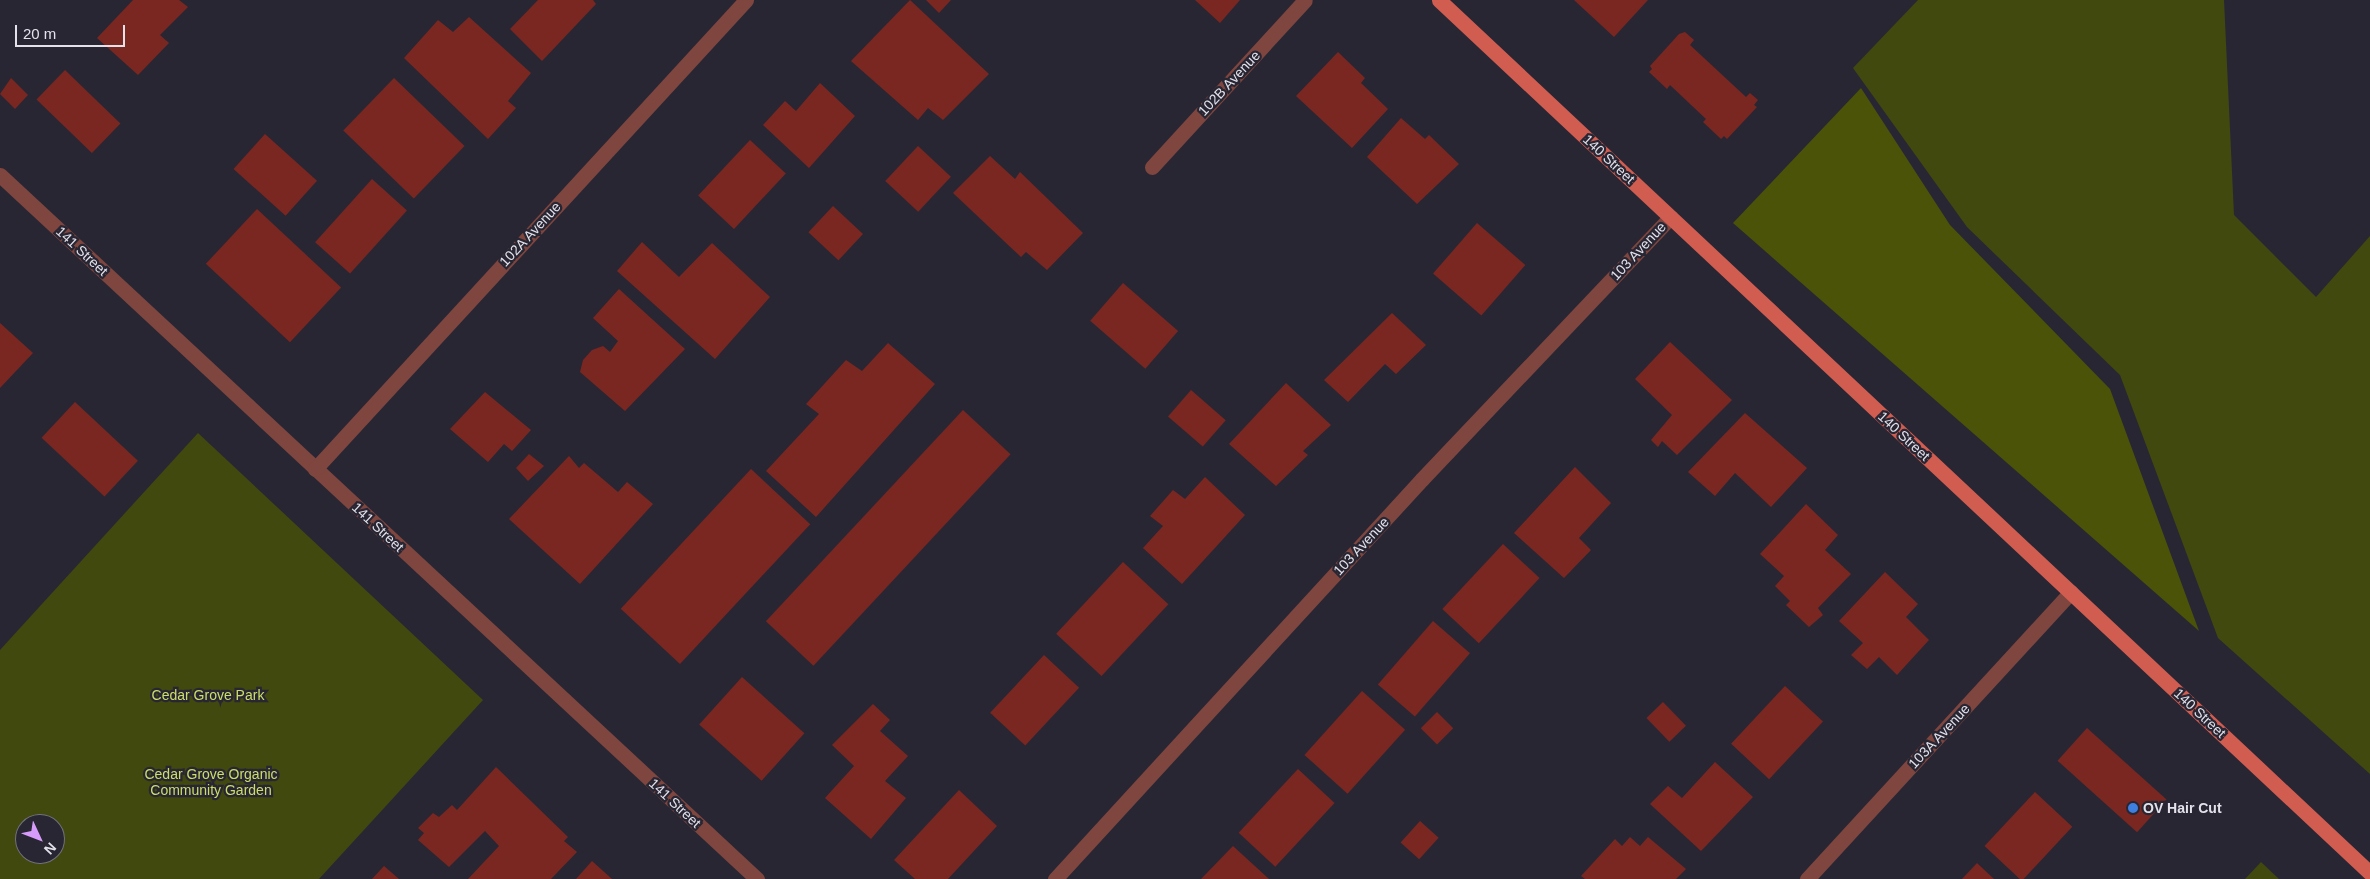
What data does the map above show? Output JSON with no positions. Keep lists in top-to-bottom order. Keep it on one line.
{"streets":{"main road":["140 Street"],"street":["102B Avenue","102A Avenue","141 Street","103 Avenue","103A Avenue"]},"crossings":[["140 Street","103 Avenue"],["140 Street","103A Avenue"],["102A Avenue","141 Street"]],"parks":["Cedar Grove Park","Cedar Grove Organic Community Garden"],"places":["OV Hair Cut"],"scale_bar":"20 m","north":"bottom right"}
